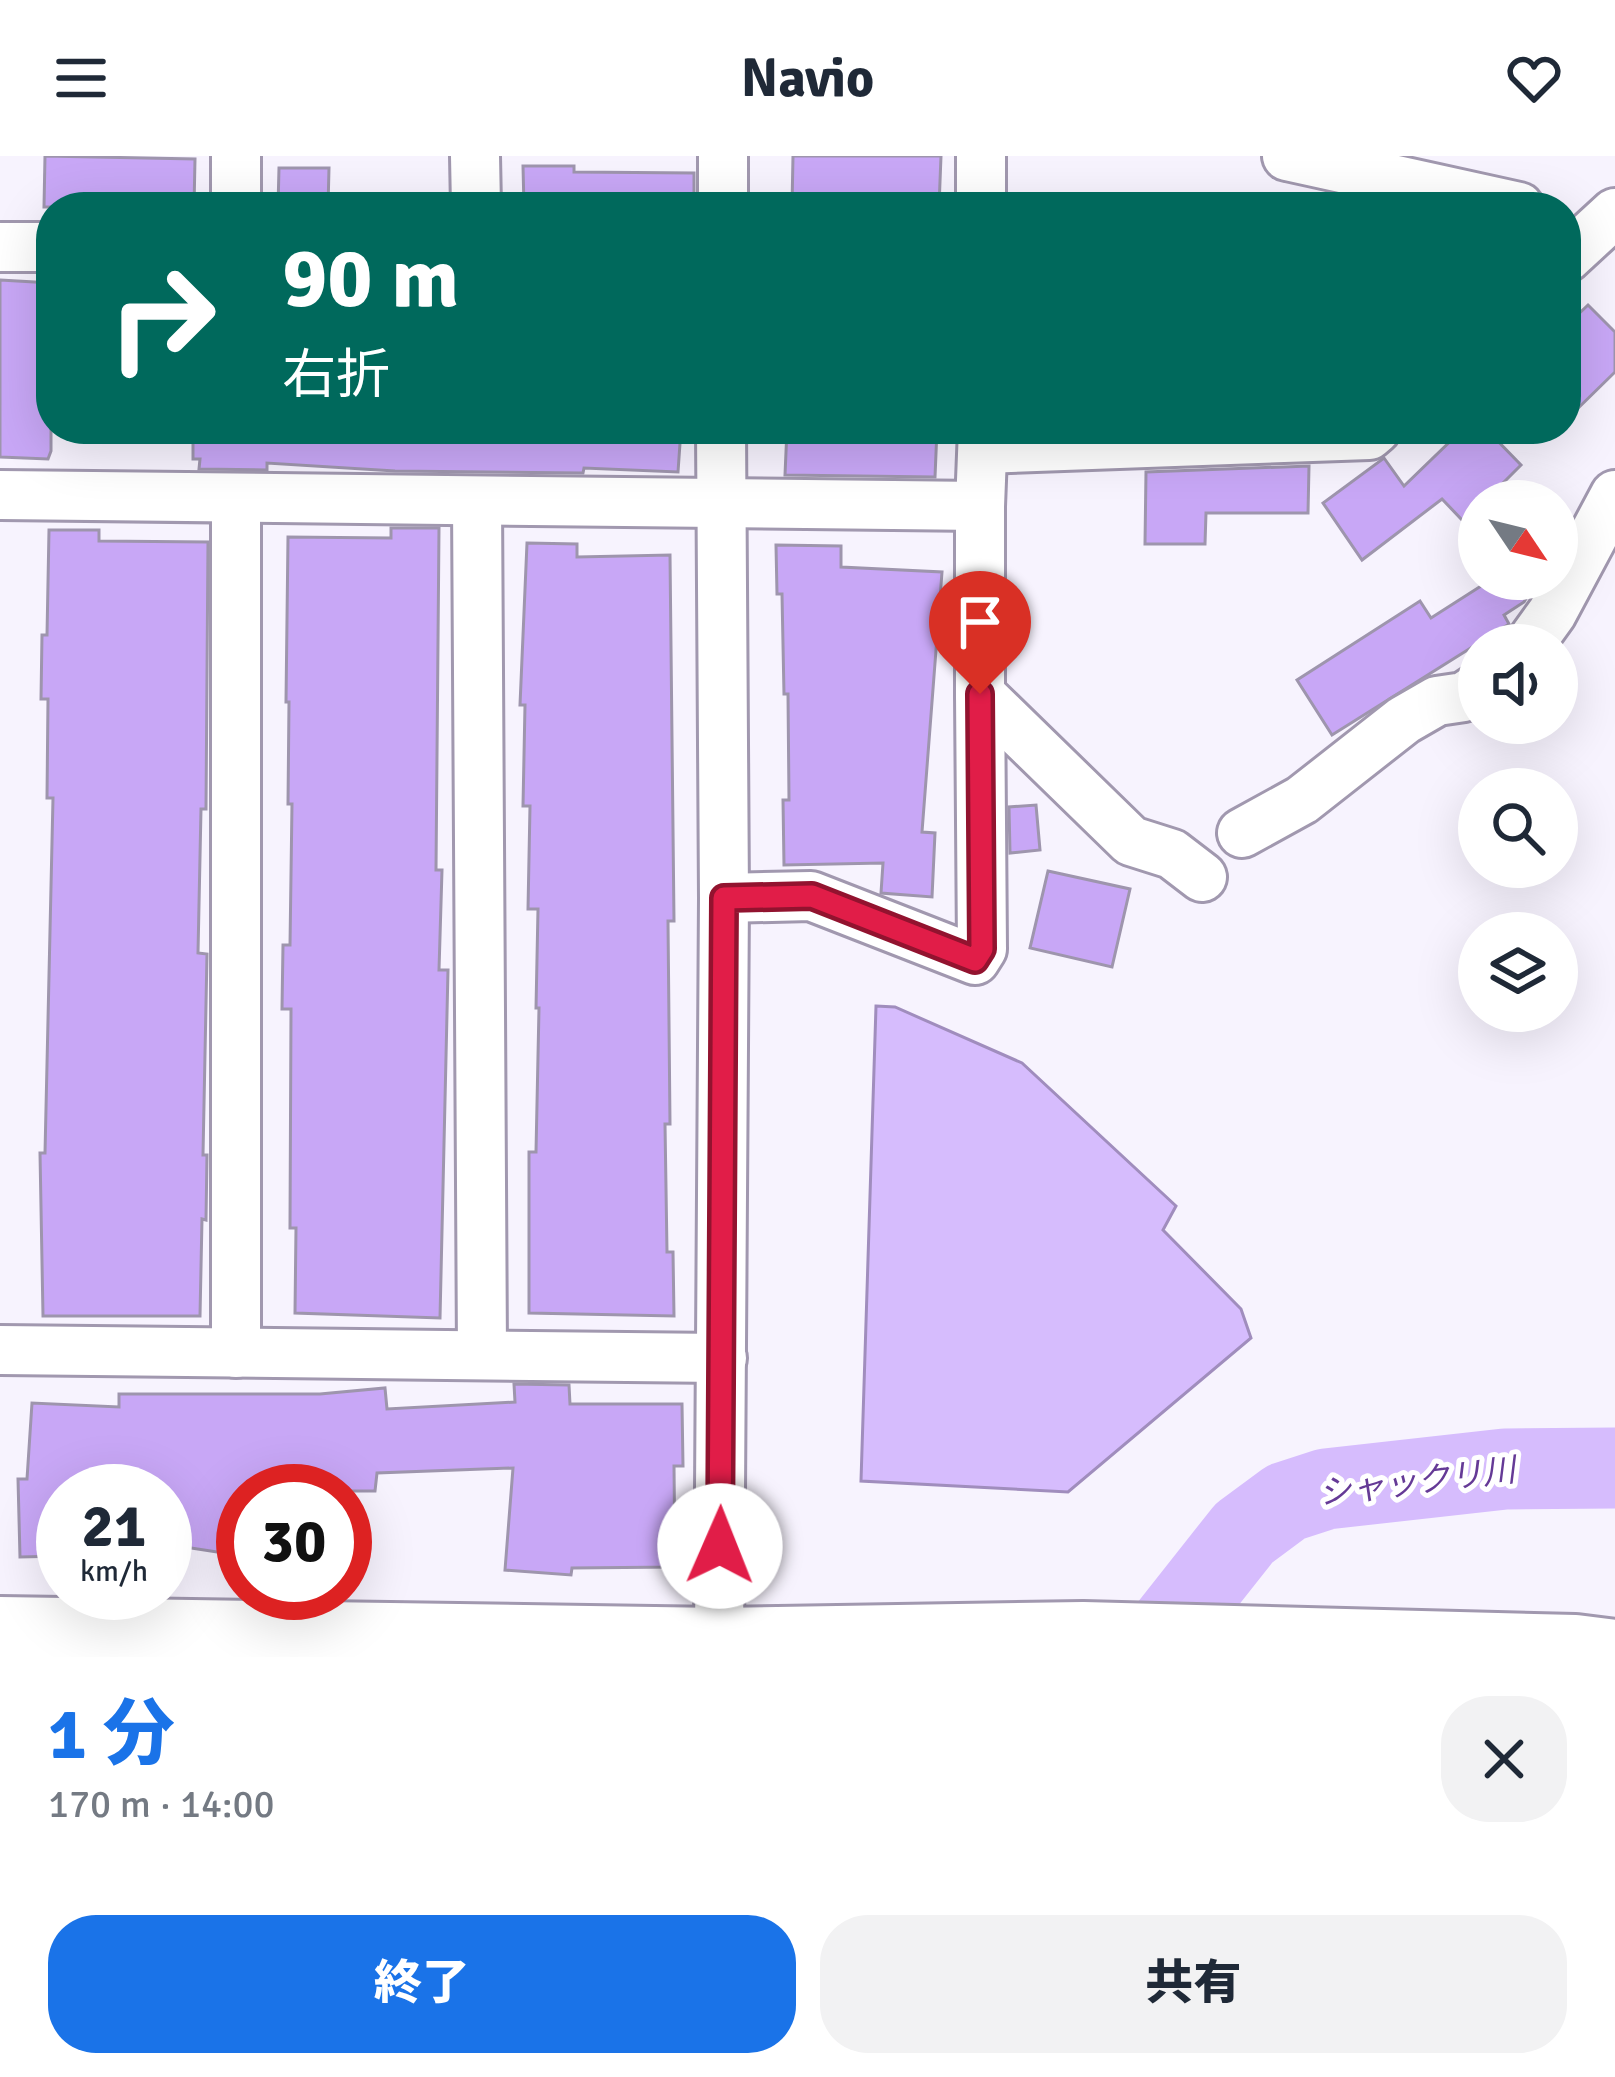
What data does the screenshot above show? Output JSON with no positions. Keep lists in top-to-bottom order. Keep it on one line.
{"water":["シャックリ川"],"north":"bottom right","page":{"header":"Navio","turn":["90 m","右折"],"speed":"21 km/h","limit":"30","heading":["1 分","170 m · 14:00"],"buttons":["終了","共有"]}}
